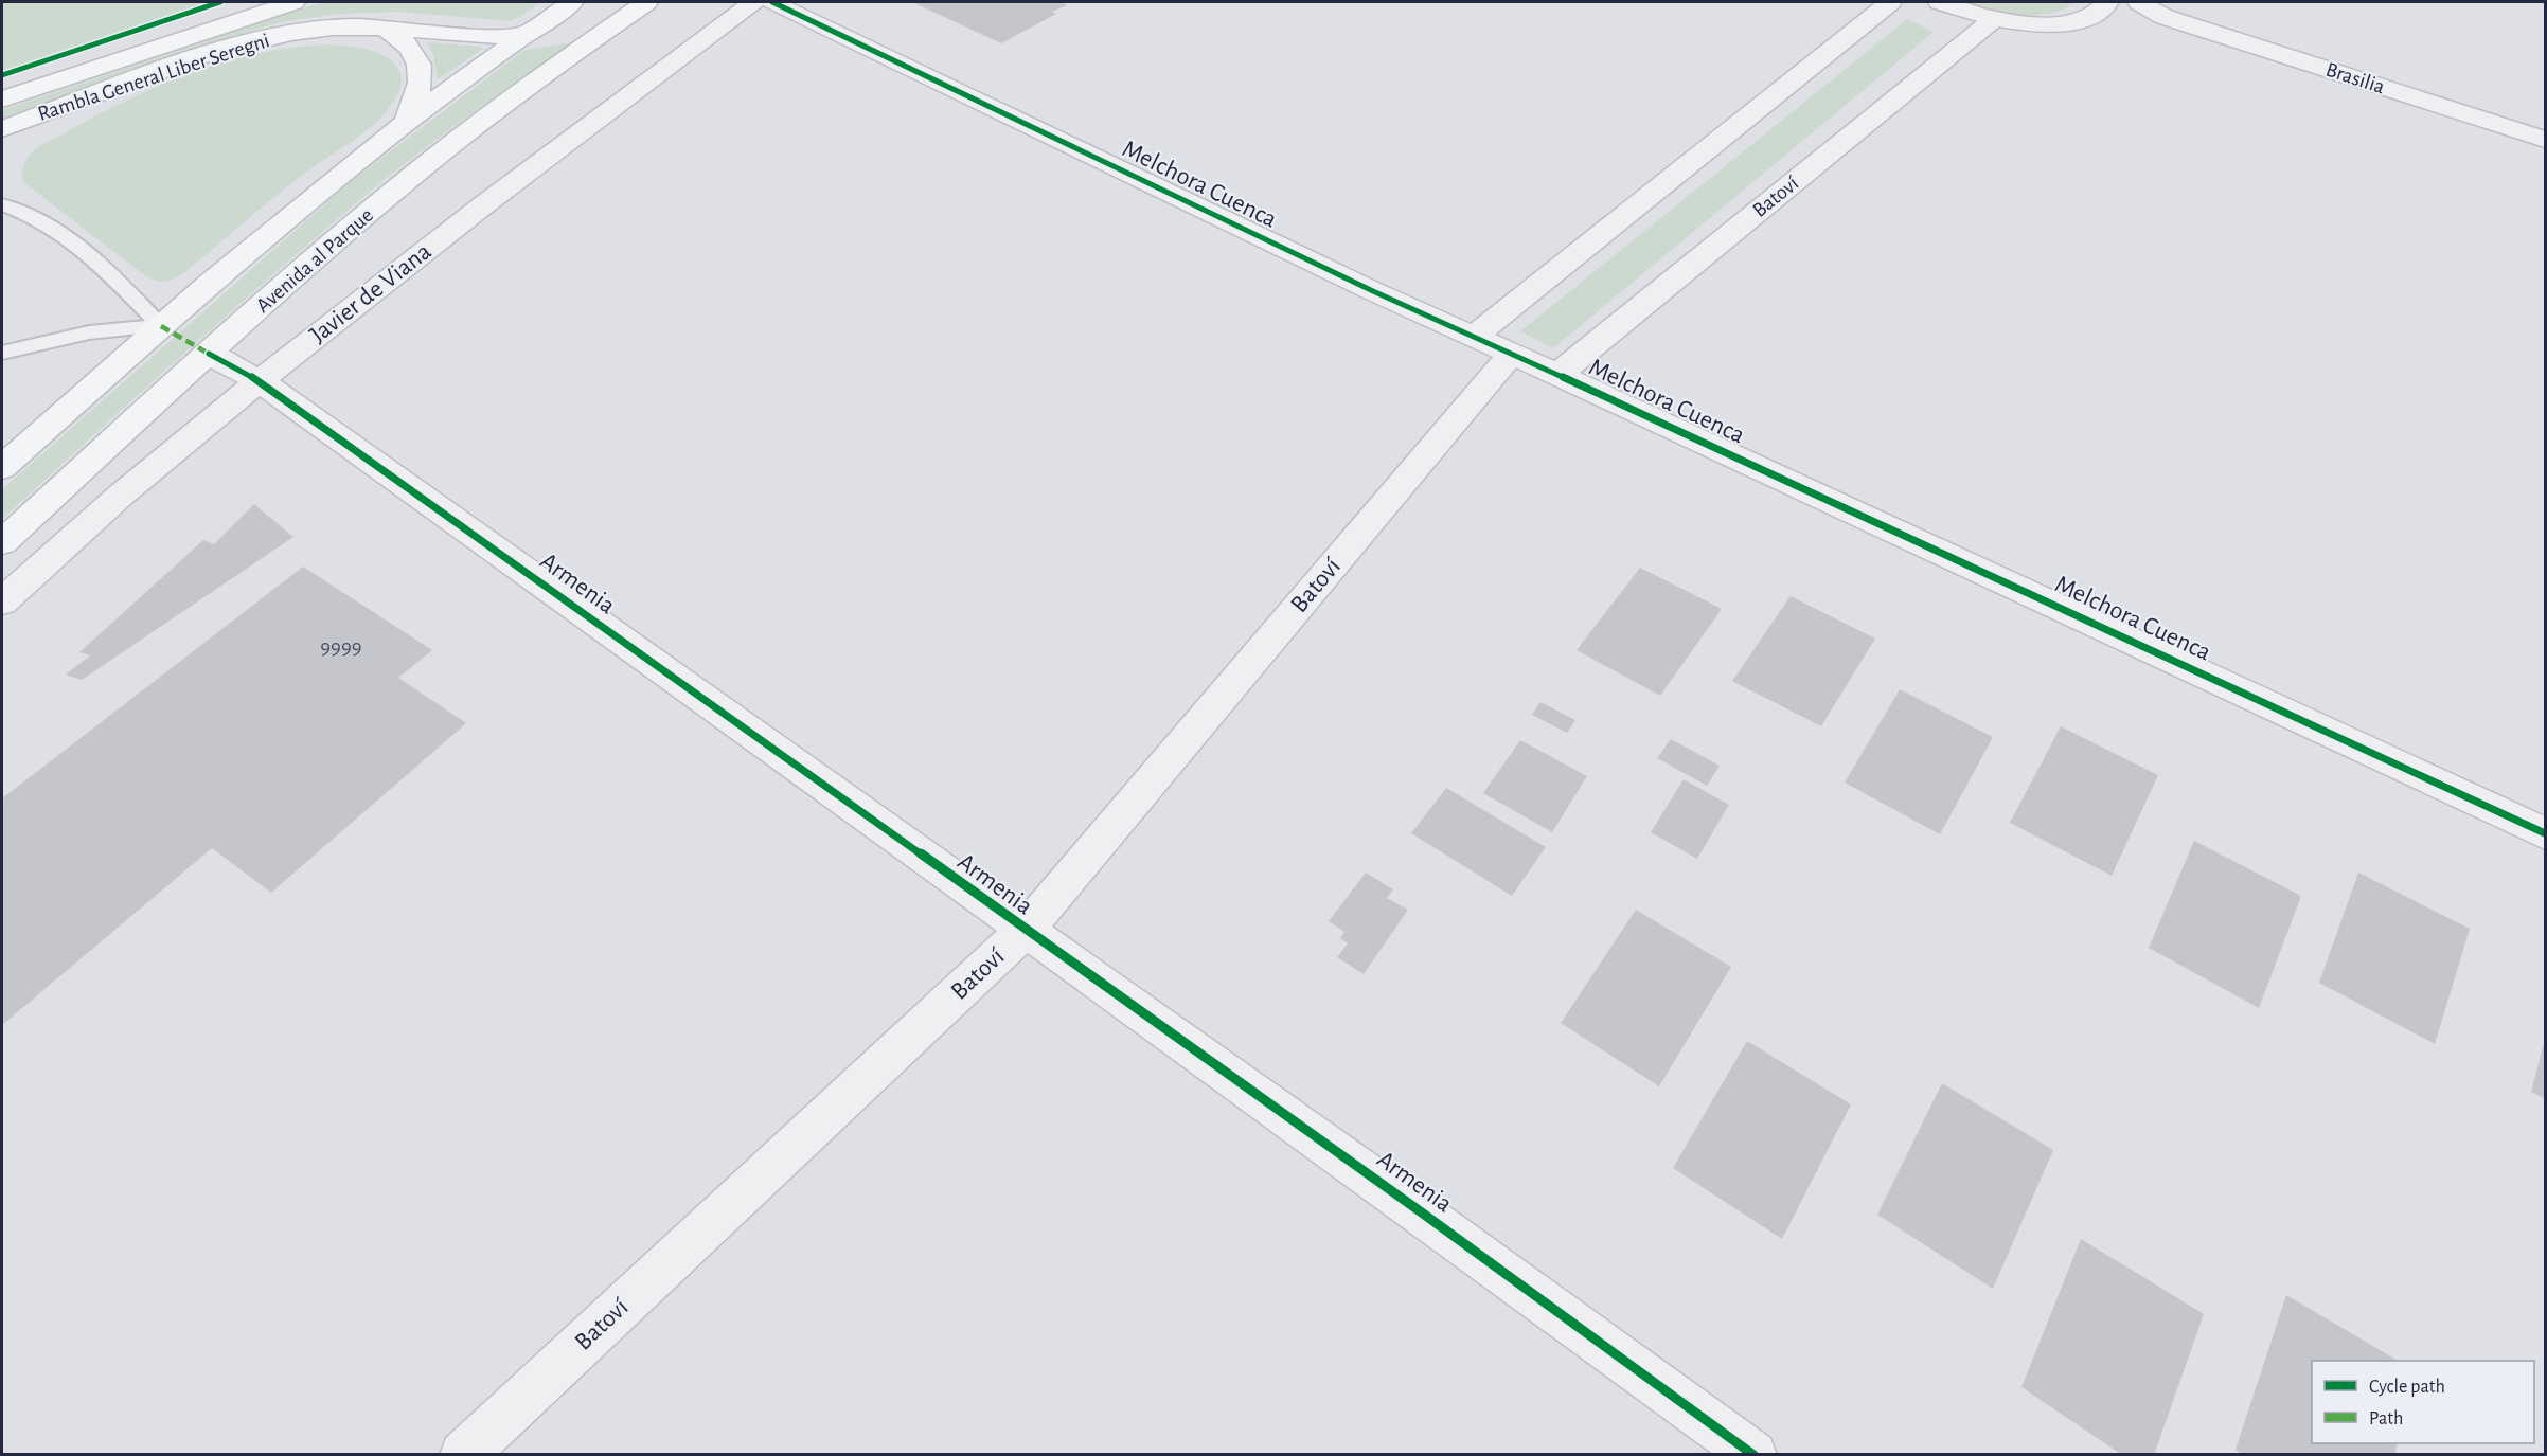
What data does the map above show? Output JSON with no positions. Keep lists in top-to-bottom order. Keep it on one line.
{"streets":{"main road":["Rambla General Liber Seregni","Avenida al Parque"],"street":["Brasilia","Melchora Cuenca","Batoví","Javier de Viana","Armenia"]},"crossings":[["Rambla General Liber Seregni","Avenida al Parque"],["Brasilia","Batoví"],["Melchora Cuenca","Batoví"],["Batoví","Armenia"],["Avenida al Parque","Armenia"],["Javier de Viana","Armenia"]],"house_numbers":["9999"],"legend":["Cycle path","Path"]}
